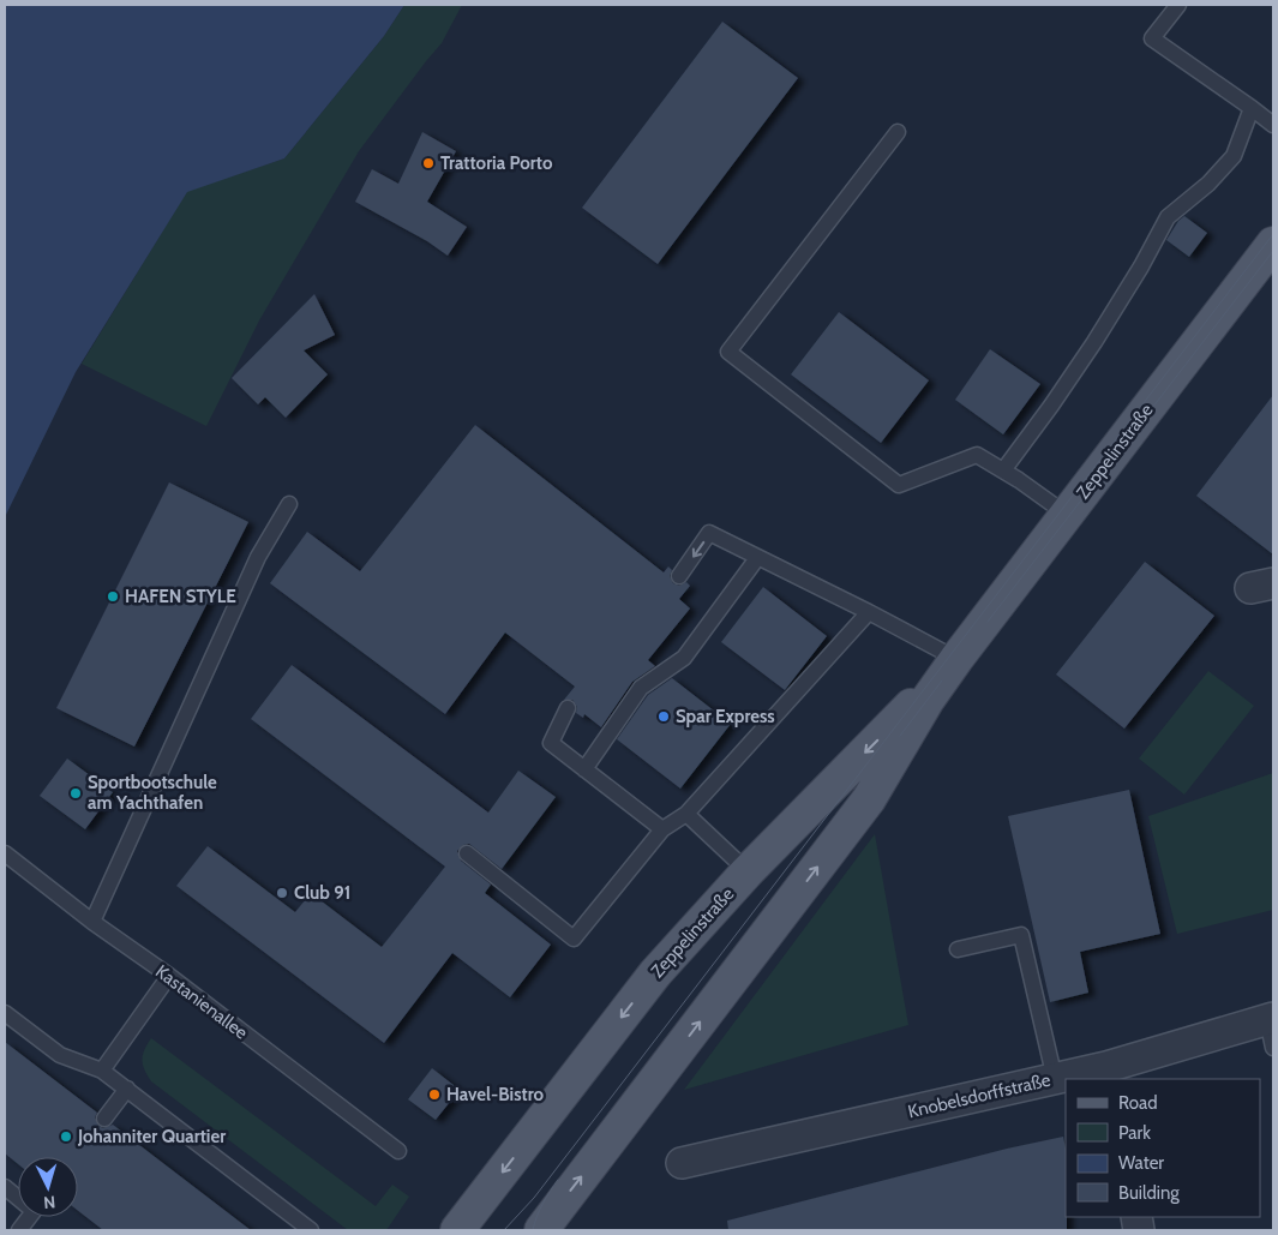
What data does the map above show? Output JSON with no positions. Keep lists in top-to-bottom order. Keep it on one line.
{"streets":{"main road":["Zeppelinstraße"],"street":["Knobelsdorffstraße"],"lane":["Kastanienallee"]},"places":["Trattoria Porto","HAFEN STYLE","Spar Express","Sportbootschule am Yachthafen","Club 91","Havel-Bistro","Johanniter Quartier"],"legend":["Road","Park","Water","Building"],"north":"bottom"}
